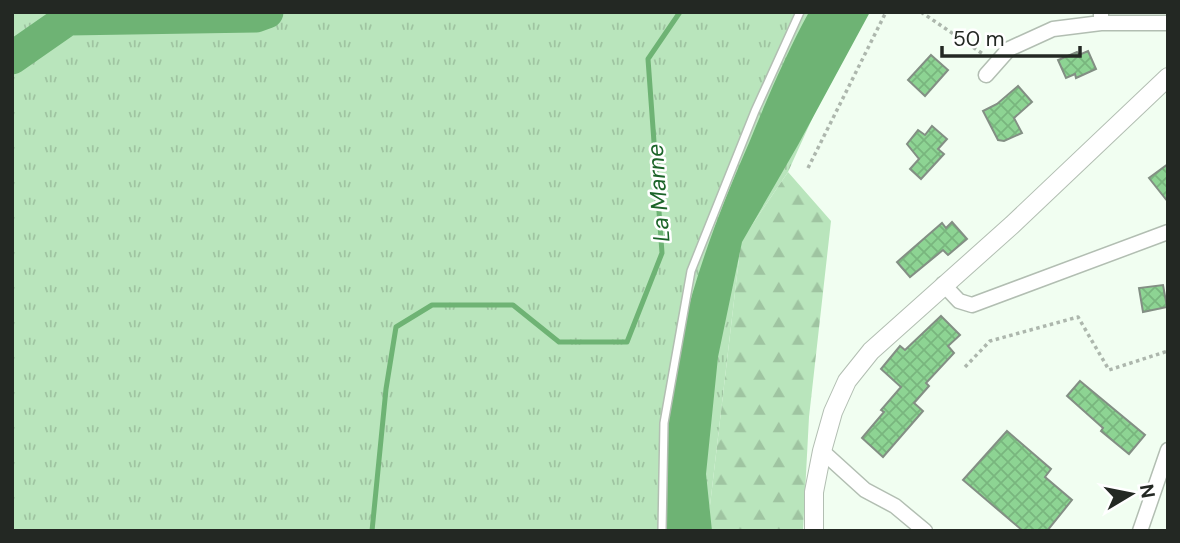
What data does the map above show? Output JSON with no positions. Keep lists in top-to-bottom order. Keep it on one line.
{"water":["La Marne"],"scale_bar":"50 m","north":"right"}
